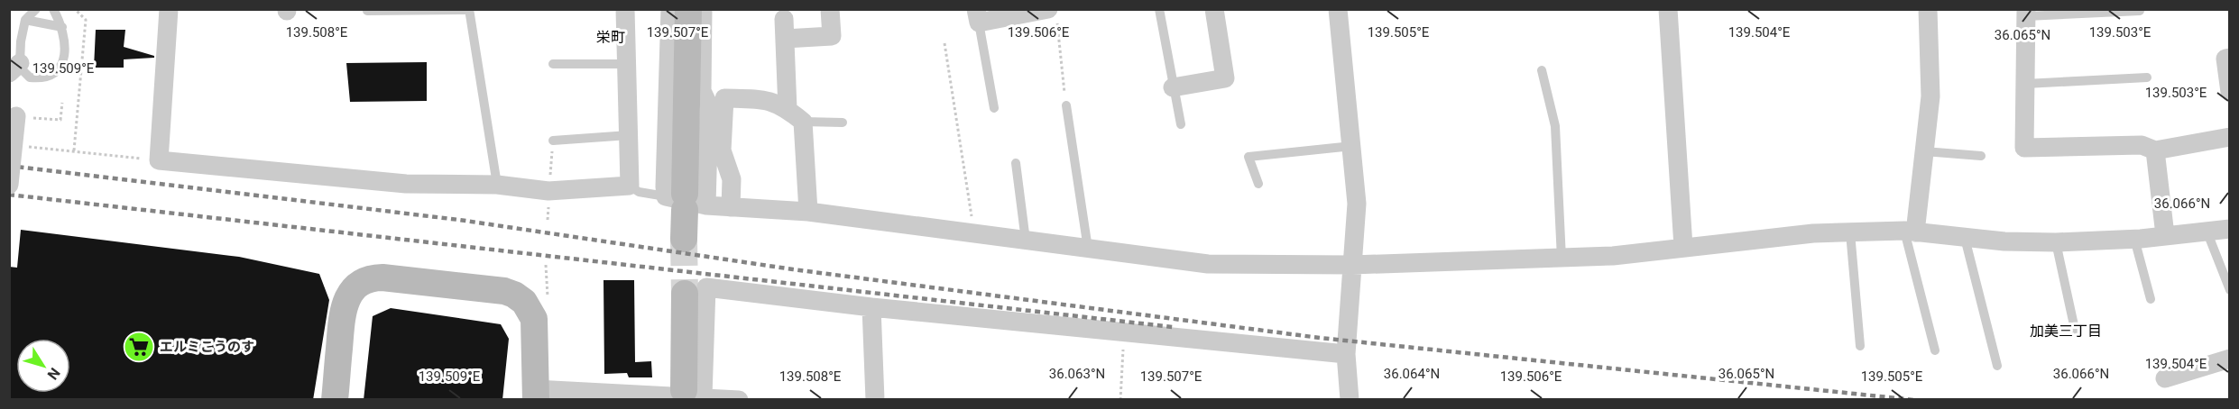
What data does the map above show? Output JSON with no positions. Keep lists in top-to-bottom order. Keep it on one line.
{"districts":["栄町","加美三丁目"],"places":{"supermarket":["エルミこうのす"]},"north":"bottom right","coordinates":["139.508°E","139.507°E","139.506°E","139.505°E","139.504°E","139.503°E","36.065°N","139.509°E","36.066°N","36.063°N","36.064°N"]}
